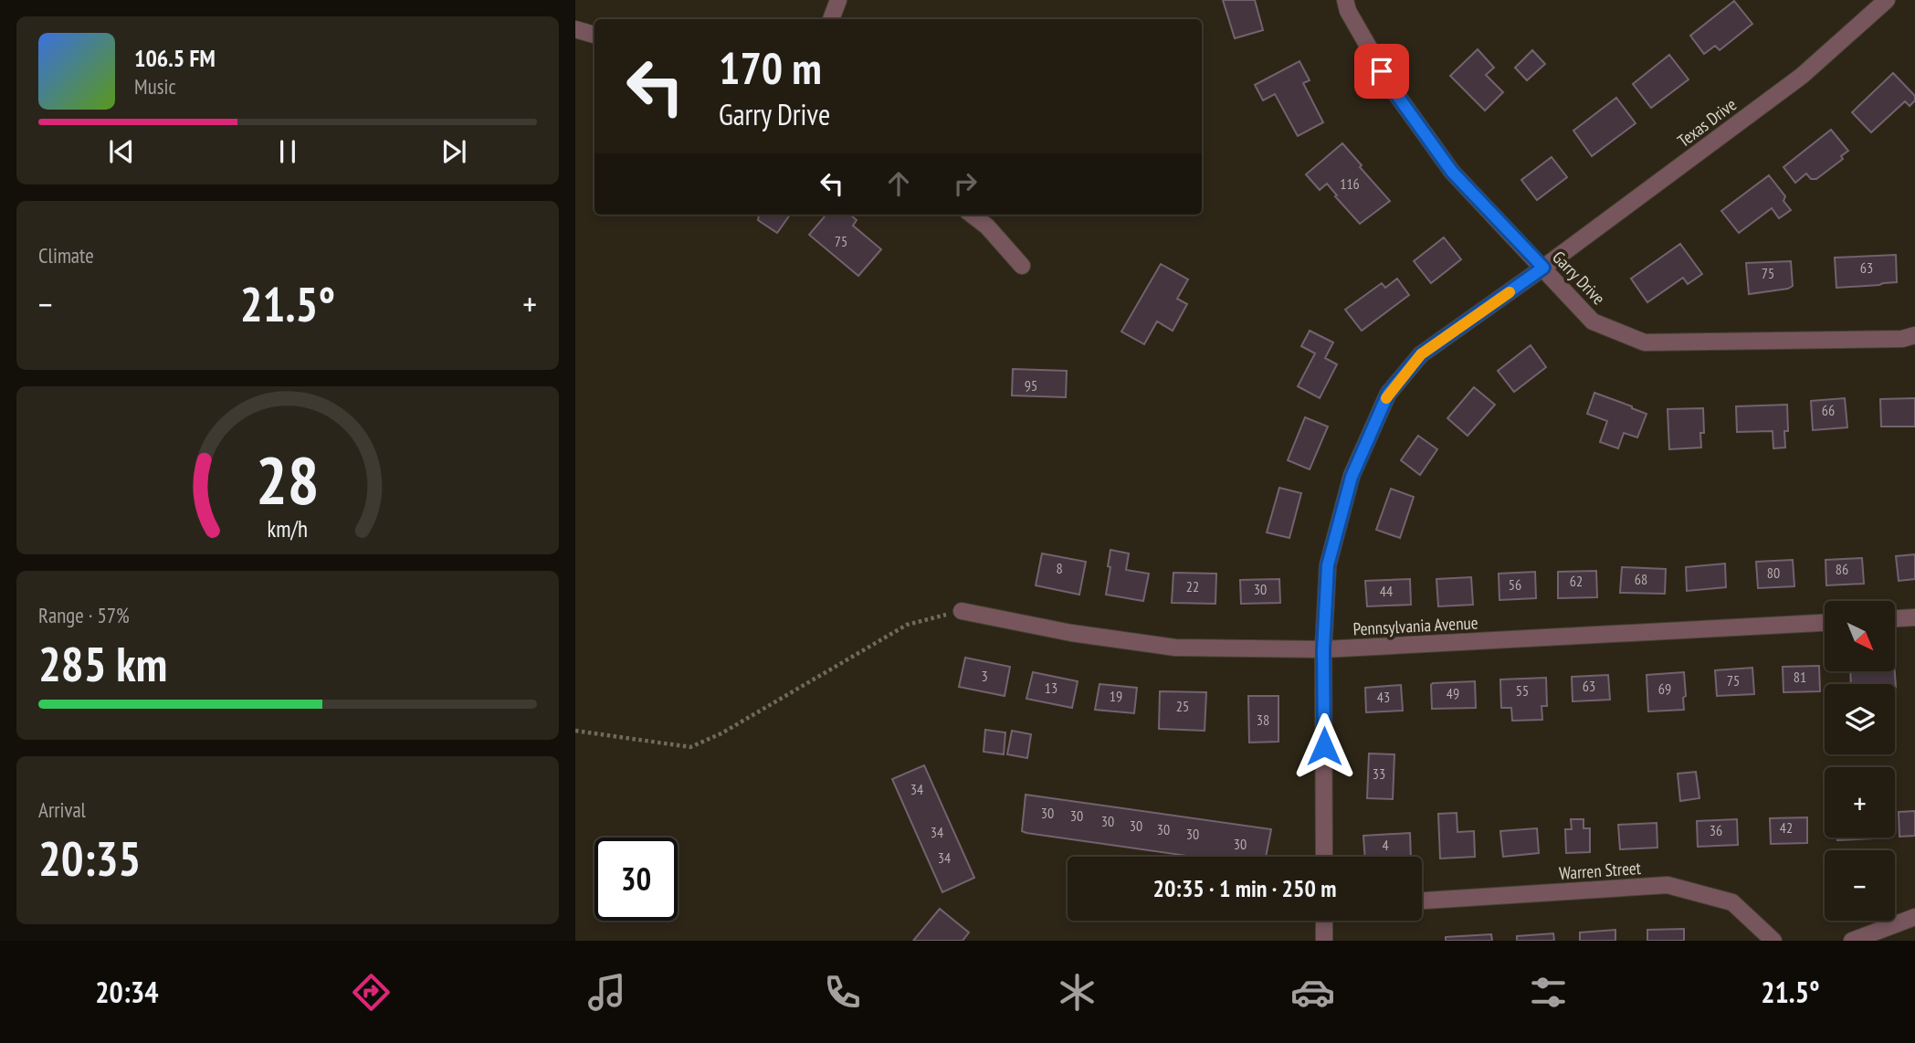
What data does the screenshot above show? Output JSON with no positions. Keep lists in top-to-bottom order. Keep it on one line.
{"streets":{"street":["Texas Drive","Garry Drive","Pennsylvania Avenue","Warren Street"]},"crossings":[["Texas Drive","Garry Drive"],["Texas Drive","Pennsylvania Avenue"]],"house_numbers":["116","75","63","75","95","66","8","86","80","68","62","56","22","30","44","3","81","75","63","13","69","55","49","19","43","25","38","33","34","30","30","30","30","42","30","36","34","30","30","4","34"],"north":"bottom right","page":{"turn":["170 m","Garry Drive"],"song":["106.5 FM","Music"],"tile":["Climate",["Range · 57%","285 km"],["Arrival","20:35"]],"heat":["−","21.5°","+"],"map_buttons":["+","−"],"limit":"30","trip":"20:35 · 1 min · 250 m","tabs":["20:34","21.5°"],"gauge":["28","km/h"]}}
